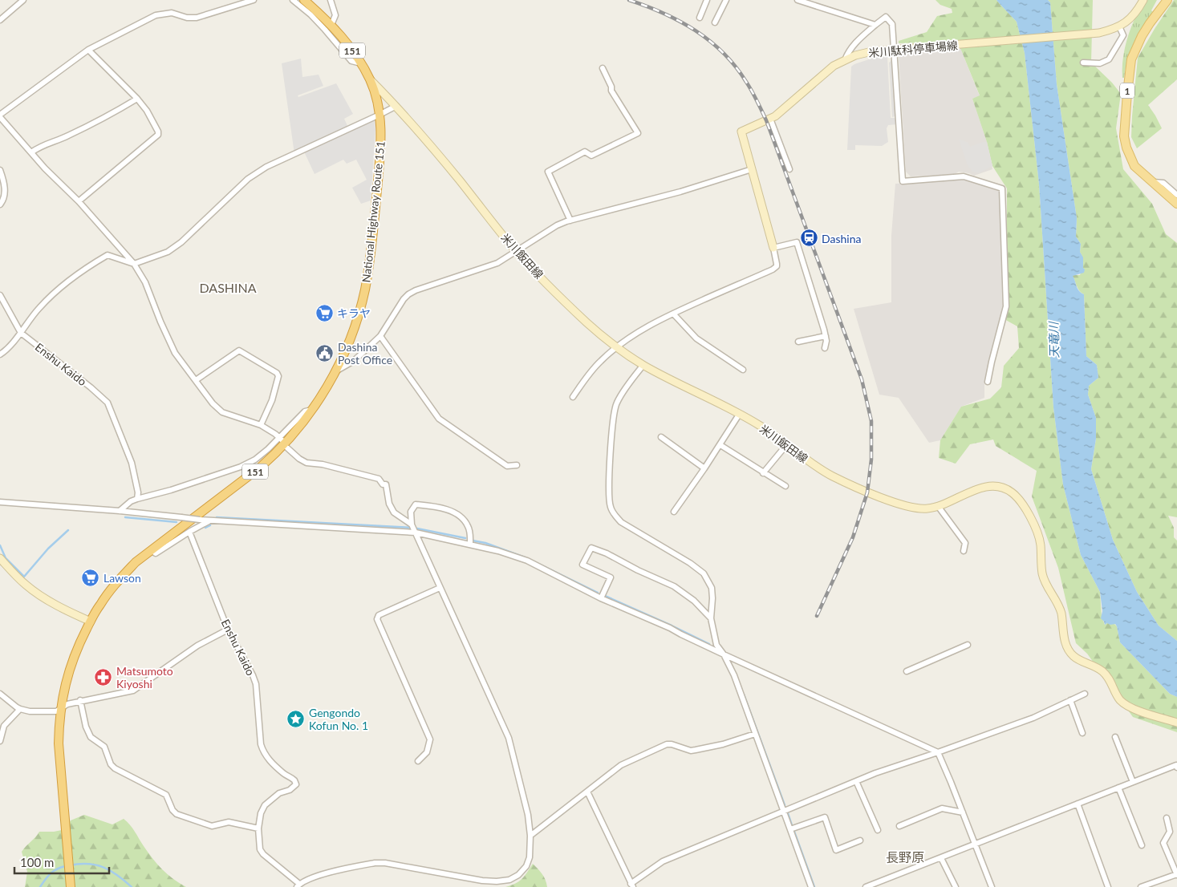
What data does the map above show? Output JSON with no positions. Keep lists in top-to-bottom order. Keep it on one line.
{"streets":{"highway":["151","National Highway Route 151"],"main road":["米川駄科停車場線","1","米川飯田線"],"street":["Enshu Kaido"]},"crossings":[["National Highway Route 151","米川飯田線"]],"districts":["DASHINA","長野原"],"water":["天竜川"],"places":{"station":["Dashina"],"supermarket":["キラヤ","Lawson"],"public building":["Dashina Post Office"],"pharmacy":["Matsumoto Kiyoshi"],"place":["Gengondo Kofun No. 1"]},"scale_bar":"100 m"}
